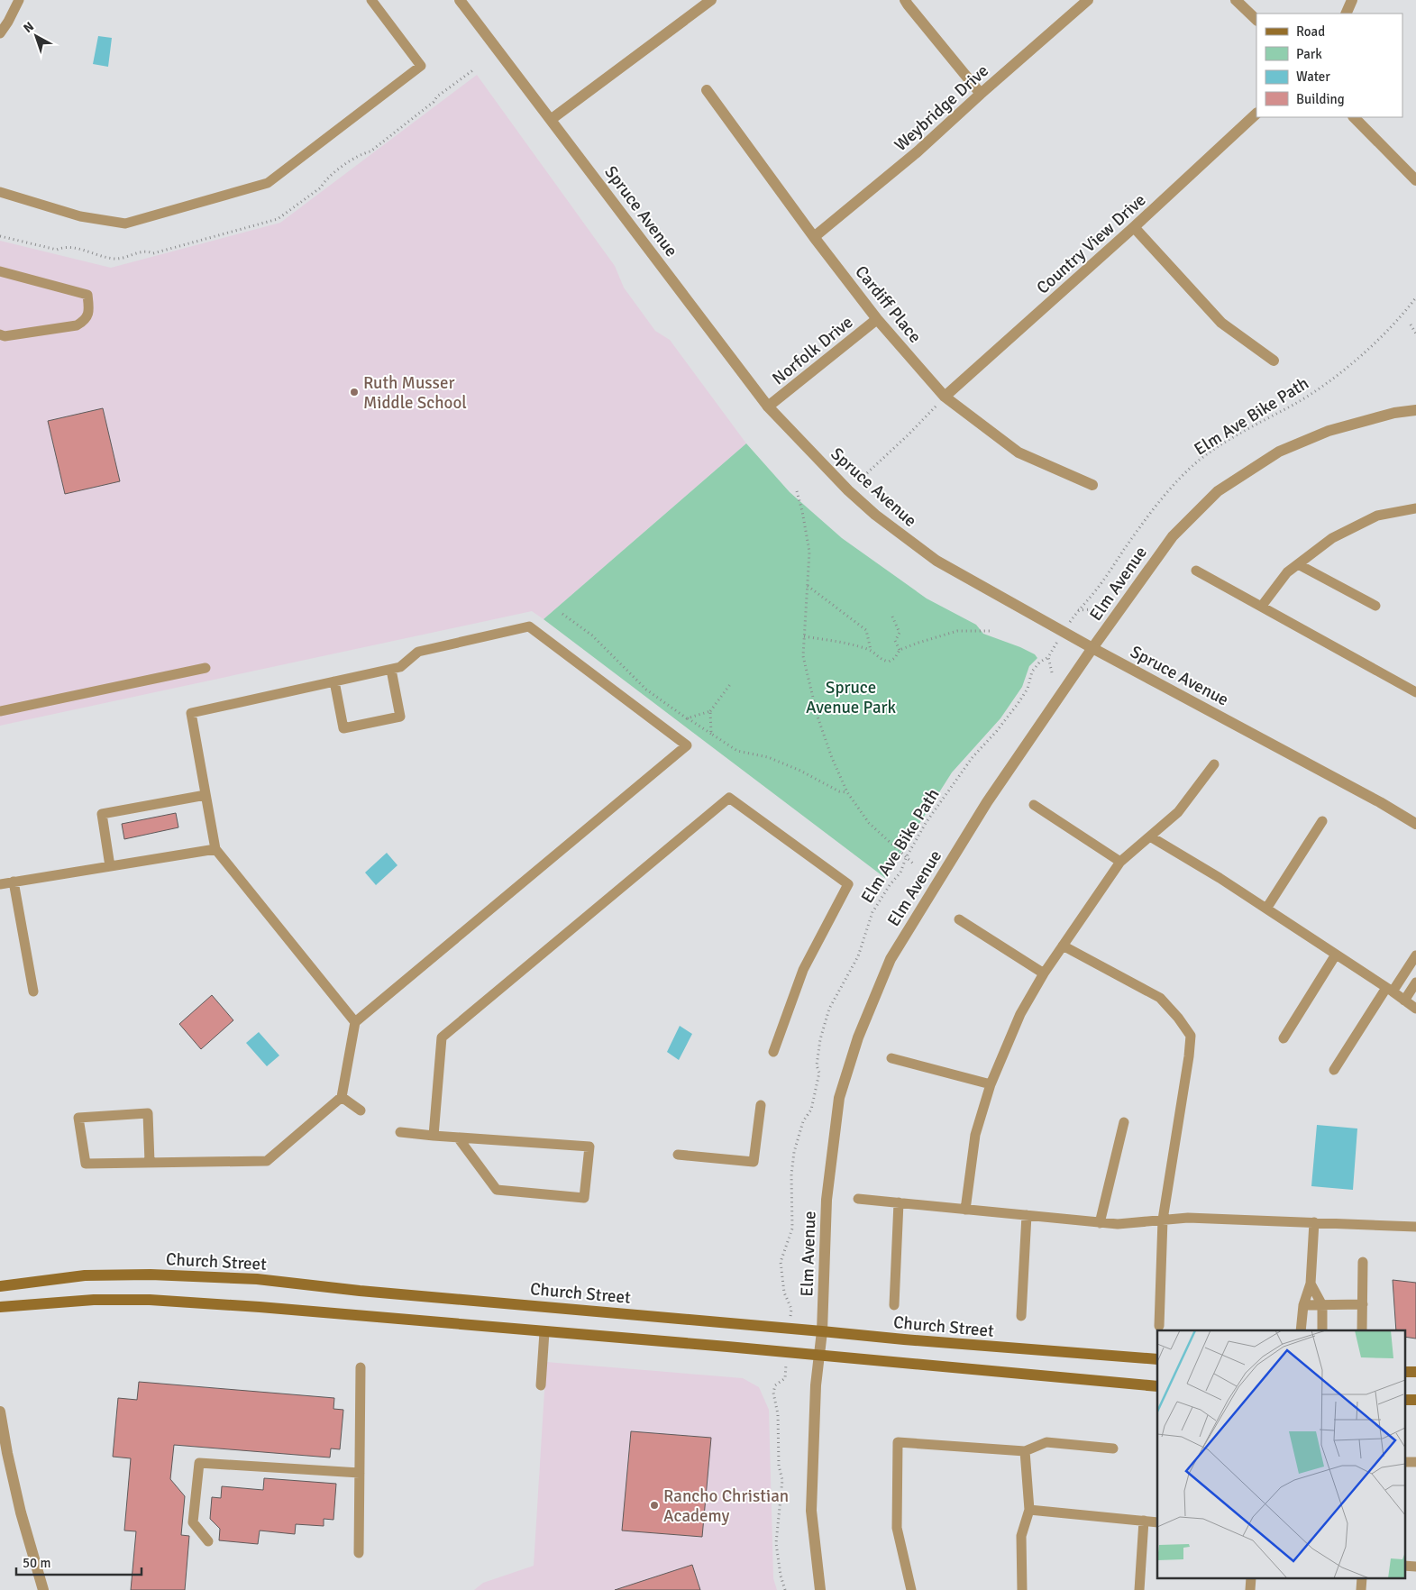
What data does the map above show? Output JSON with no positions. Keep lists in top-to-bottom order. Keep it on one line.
{"streets":{"main road":["Church Street"],"street":["Weybridge Drive","Spruce Avenue","Country View Drive","Cardiff Place","Norfolk Drive","Elm Avenue"],"path":["Elm Ave Bike Path"]},"crossings":[["Weybridge Drive","Cardiff Place"],["Spruce Avenue","Norfolk Drive"],["Spruce Avenue","Elm Avenue"],["Country View Drive","Cardiff Place"],["Cardiff Place","Norfolk Drive"],["Elm Avenue","Church Street"]],"parks":["Spruce Avenue Park"],"places":["Ruth Musser Middle School","Rancho Christian Academy"],"legend":["Road","Park","Water","Building"],"scale_bar":"50 m","north":"top left"}
